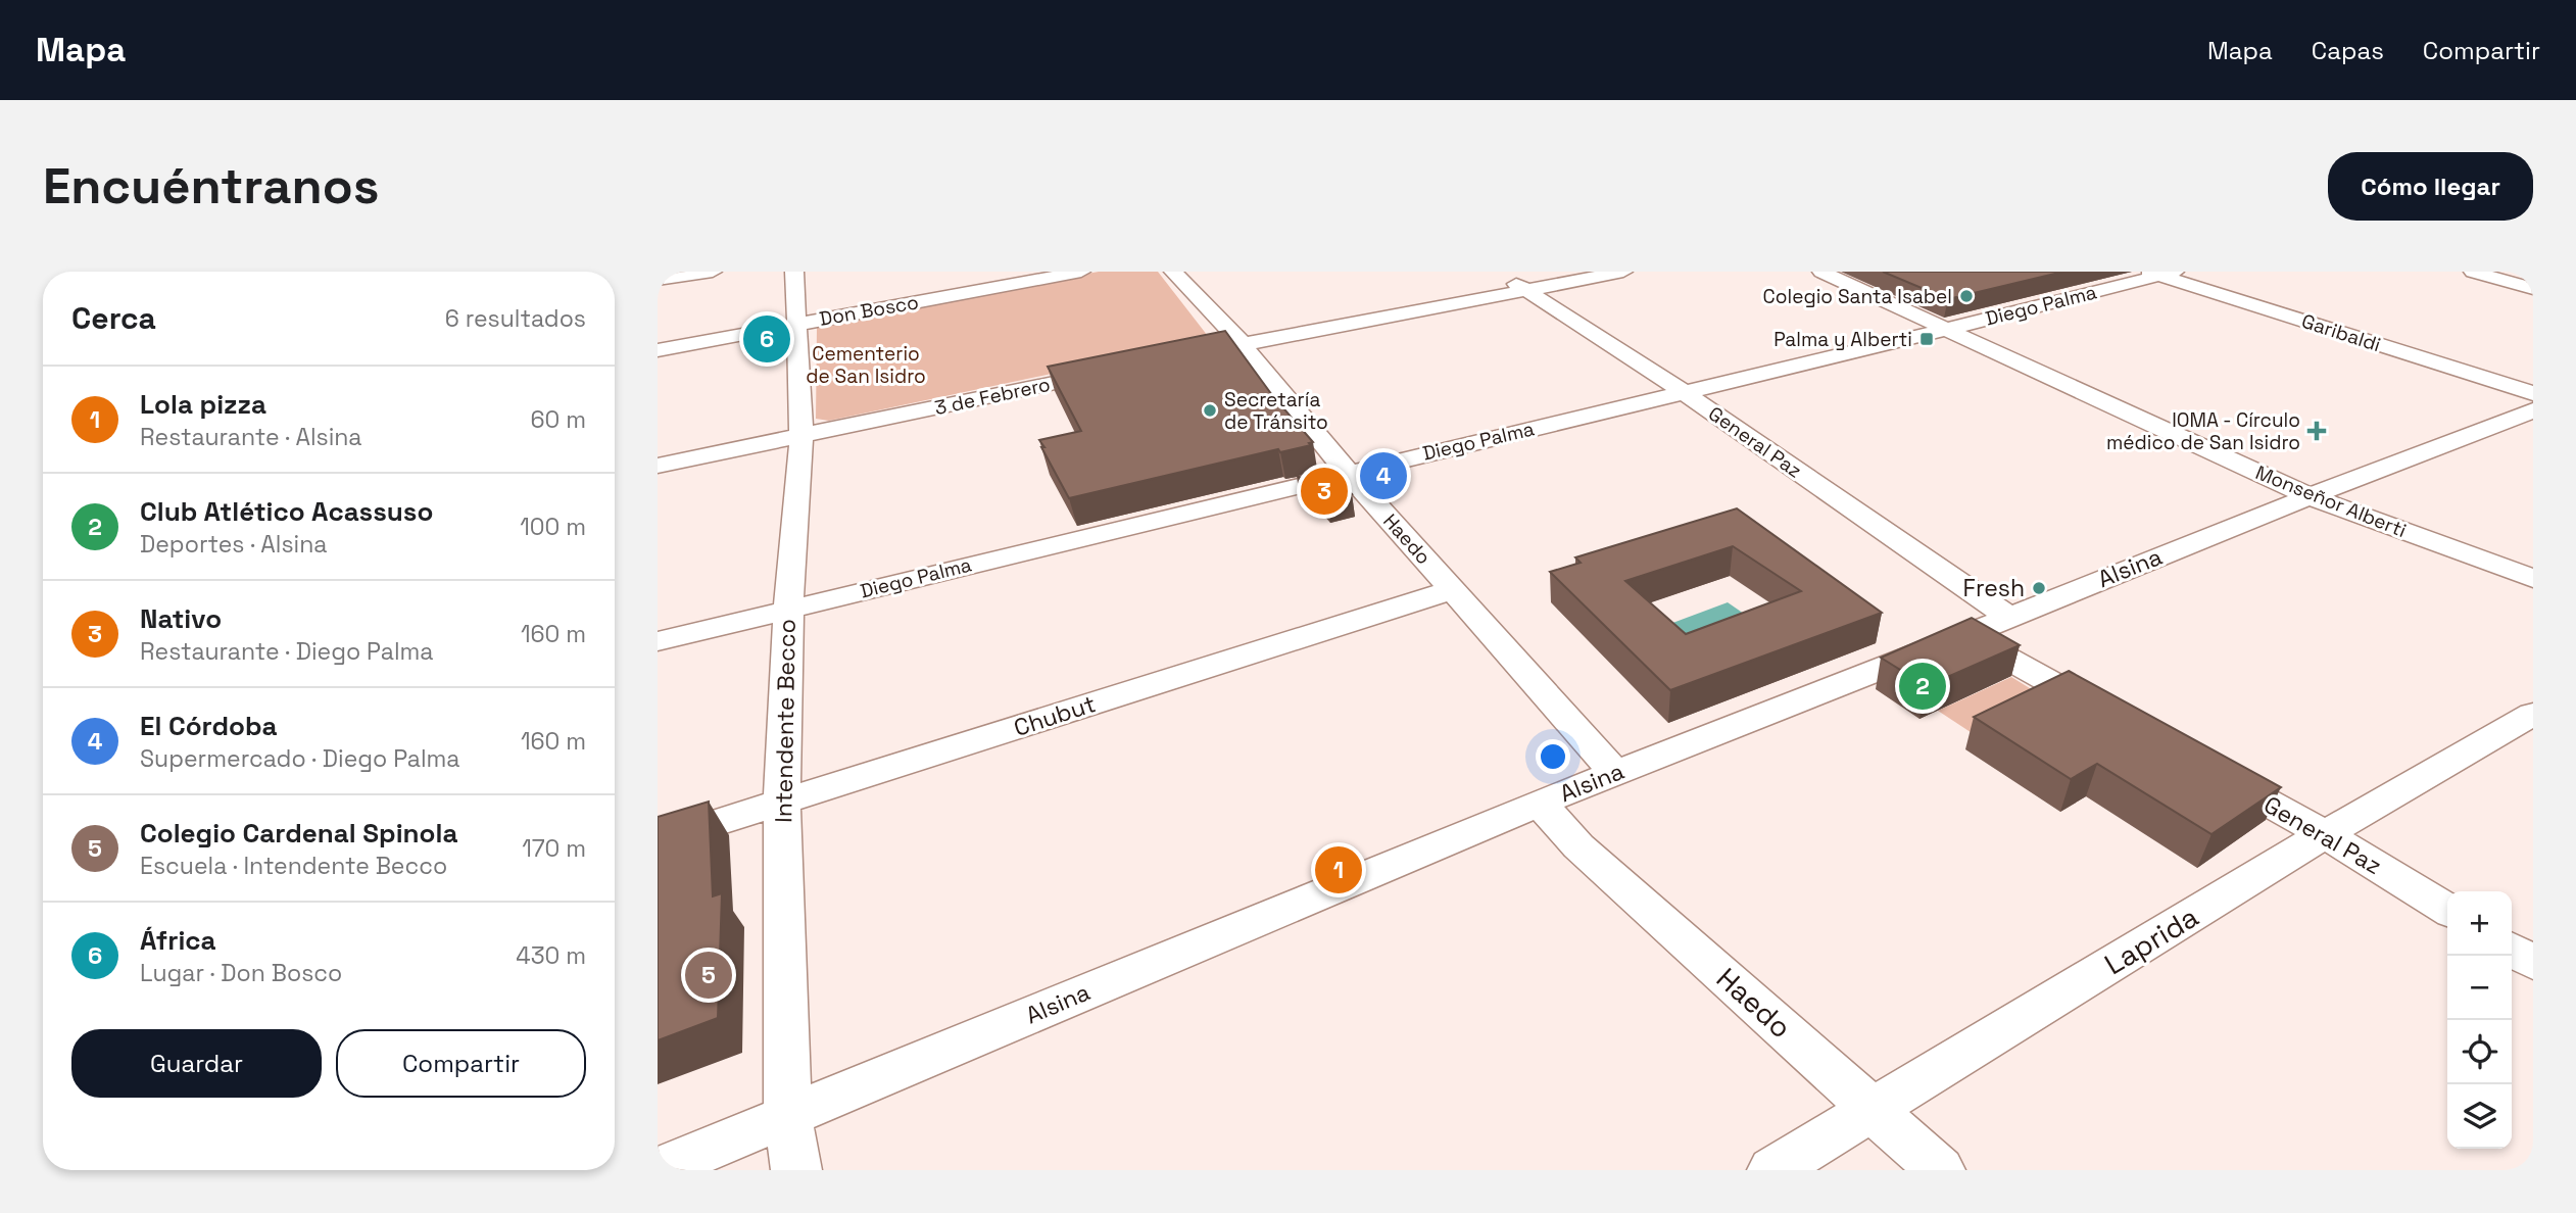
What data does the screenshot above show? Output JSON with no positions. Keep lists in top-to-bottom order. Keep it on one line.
{"streets":{"street":["Diego Palma","Don Bosco","Garibaldi","3 de Febrero","General Paz","Monseñor Alberti","Haedo","Alsina","Chubut","Intendente Becco","Laprida"]},"crossings":[["Diego Palma","Garibaldi"],["Diego Palma","General Paz"],["Diego Palma","Monseñor Alberti"],["Diego Palma","Haedo"],["Diego Palma","Intendente Becco"],["Don Bosco","Intendente Becco"],["3 de Febrero","Intendente Becco"],["General Paz","Alsina"],["General Paz","Laprida"],["Monseñor Alberti","Alsina"],["Haedo","Alsina"],["Haedo","Chubut"],["Haedo","Laprida"],["Alsina","Intendente Becco"],["Chubut","Intendente Becco"]],"parks":["Cementerio de San Isidro"],"places":{"other":["Colegio Santa Isabel","Secretaría de Tránsito","Fresh"],"transit":["Palma y Alberti"],"health":["IOMA - Círculo médico de San Isidro"]},"page":{"header":"Mapa","nav":["Mapa","Capas","Compartir"],"buttons":["Cómo llegar",["Guardar","Compartir"]],"title":"Encuéntranos","heading":["Cerca","6 resultados"],"pins":["6","4","3","2","1","5"],"list":[{"mark":"1","name":"Lola pizza","note":"Restaurante · Alsina","value":"60 m"},{"mark":"2","name":"Club Atlético Acassuso","note":"Deportes · Alsina","value":"100 m"},{"mark":"3","name":"Nativo","note":"Restaurante · Diego Palma","value":"160 m"},{"mark":"4","name":"El Córdoba","note":"Supermercado · Diego Palma","value":"160 m"},{"mark":"5","name":"Colegio Cardenal Spinola","note":"Escuela · Intendente Becco","value":"170 m"},{"mark":"6","name":"África","note":"Lugar · Don Bosco","value":"430 m"}],"map_buttons":["+","−"]}}
